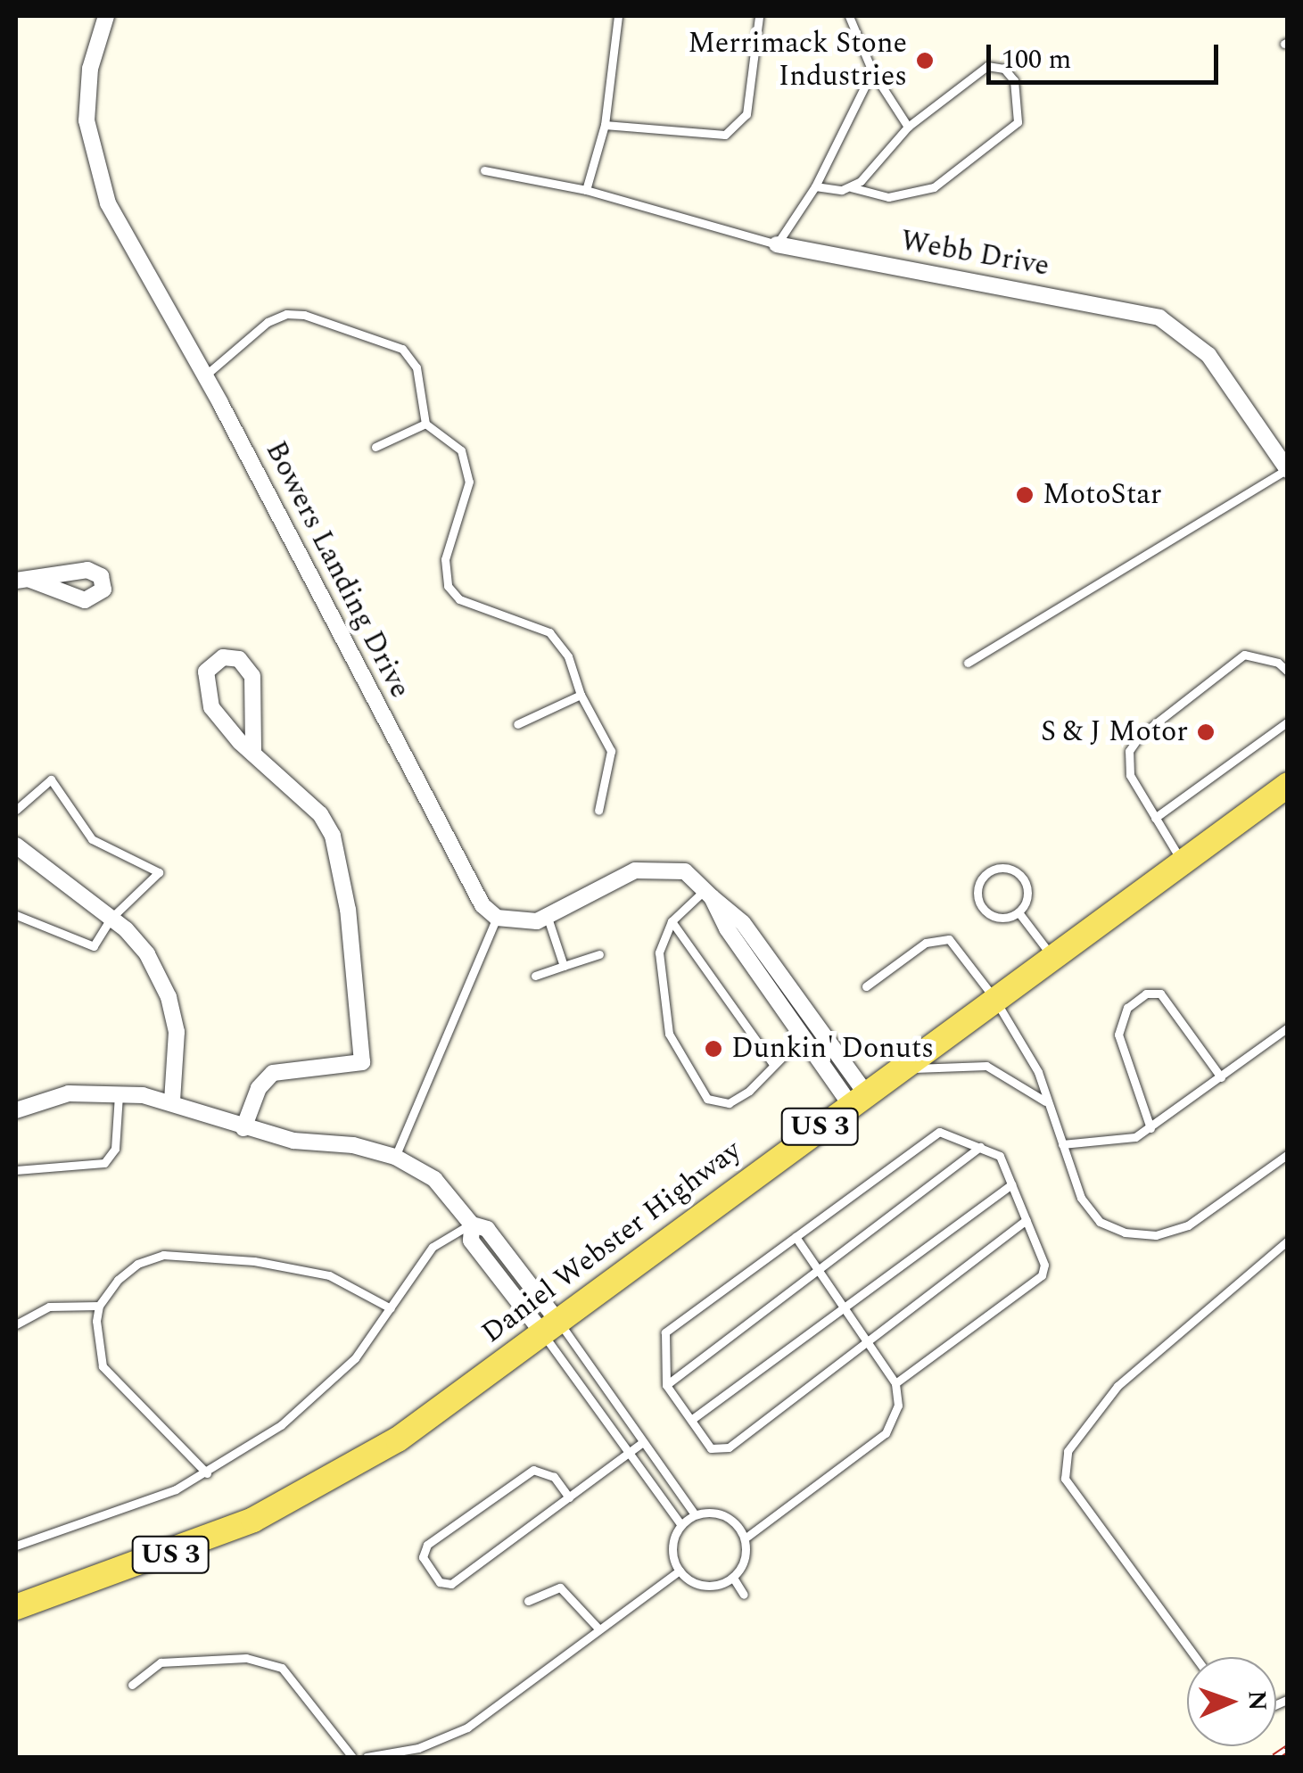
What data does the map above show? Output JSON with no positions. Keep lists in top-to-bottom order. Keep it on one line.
{"streets":{"main road":["US 3","Daniel Webster Highway"],"street":["Webb Drive","Bowers Landing Drive"]},"places":["Merrimack Stone Industries","MotoStar","S & J Motor","Dunkin' Donuts"],"scale_bar":"100 m","north":"right"}
